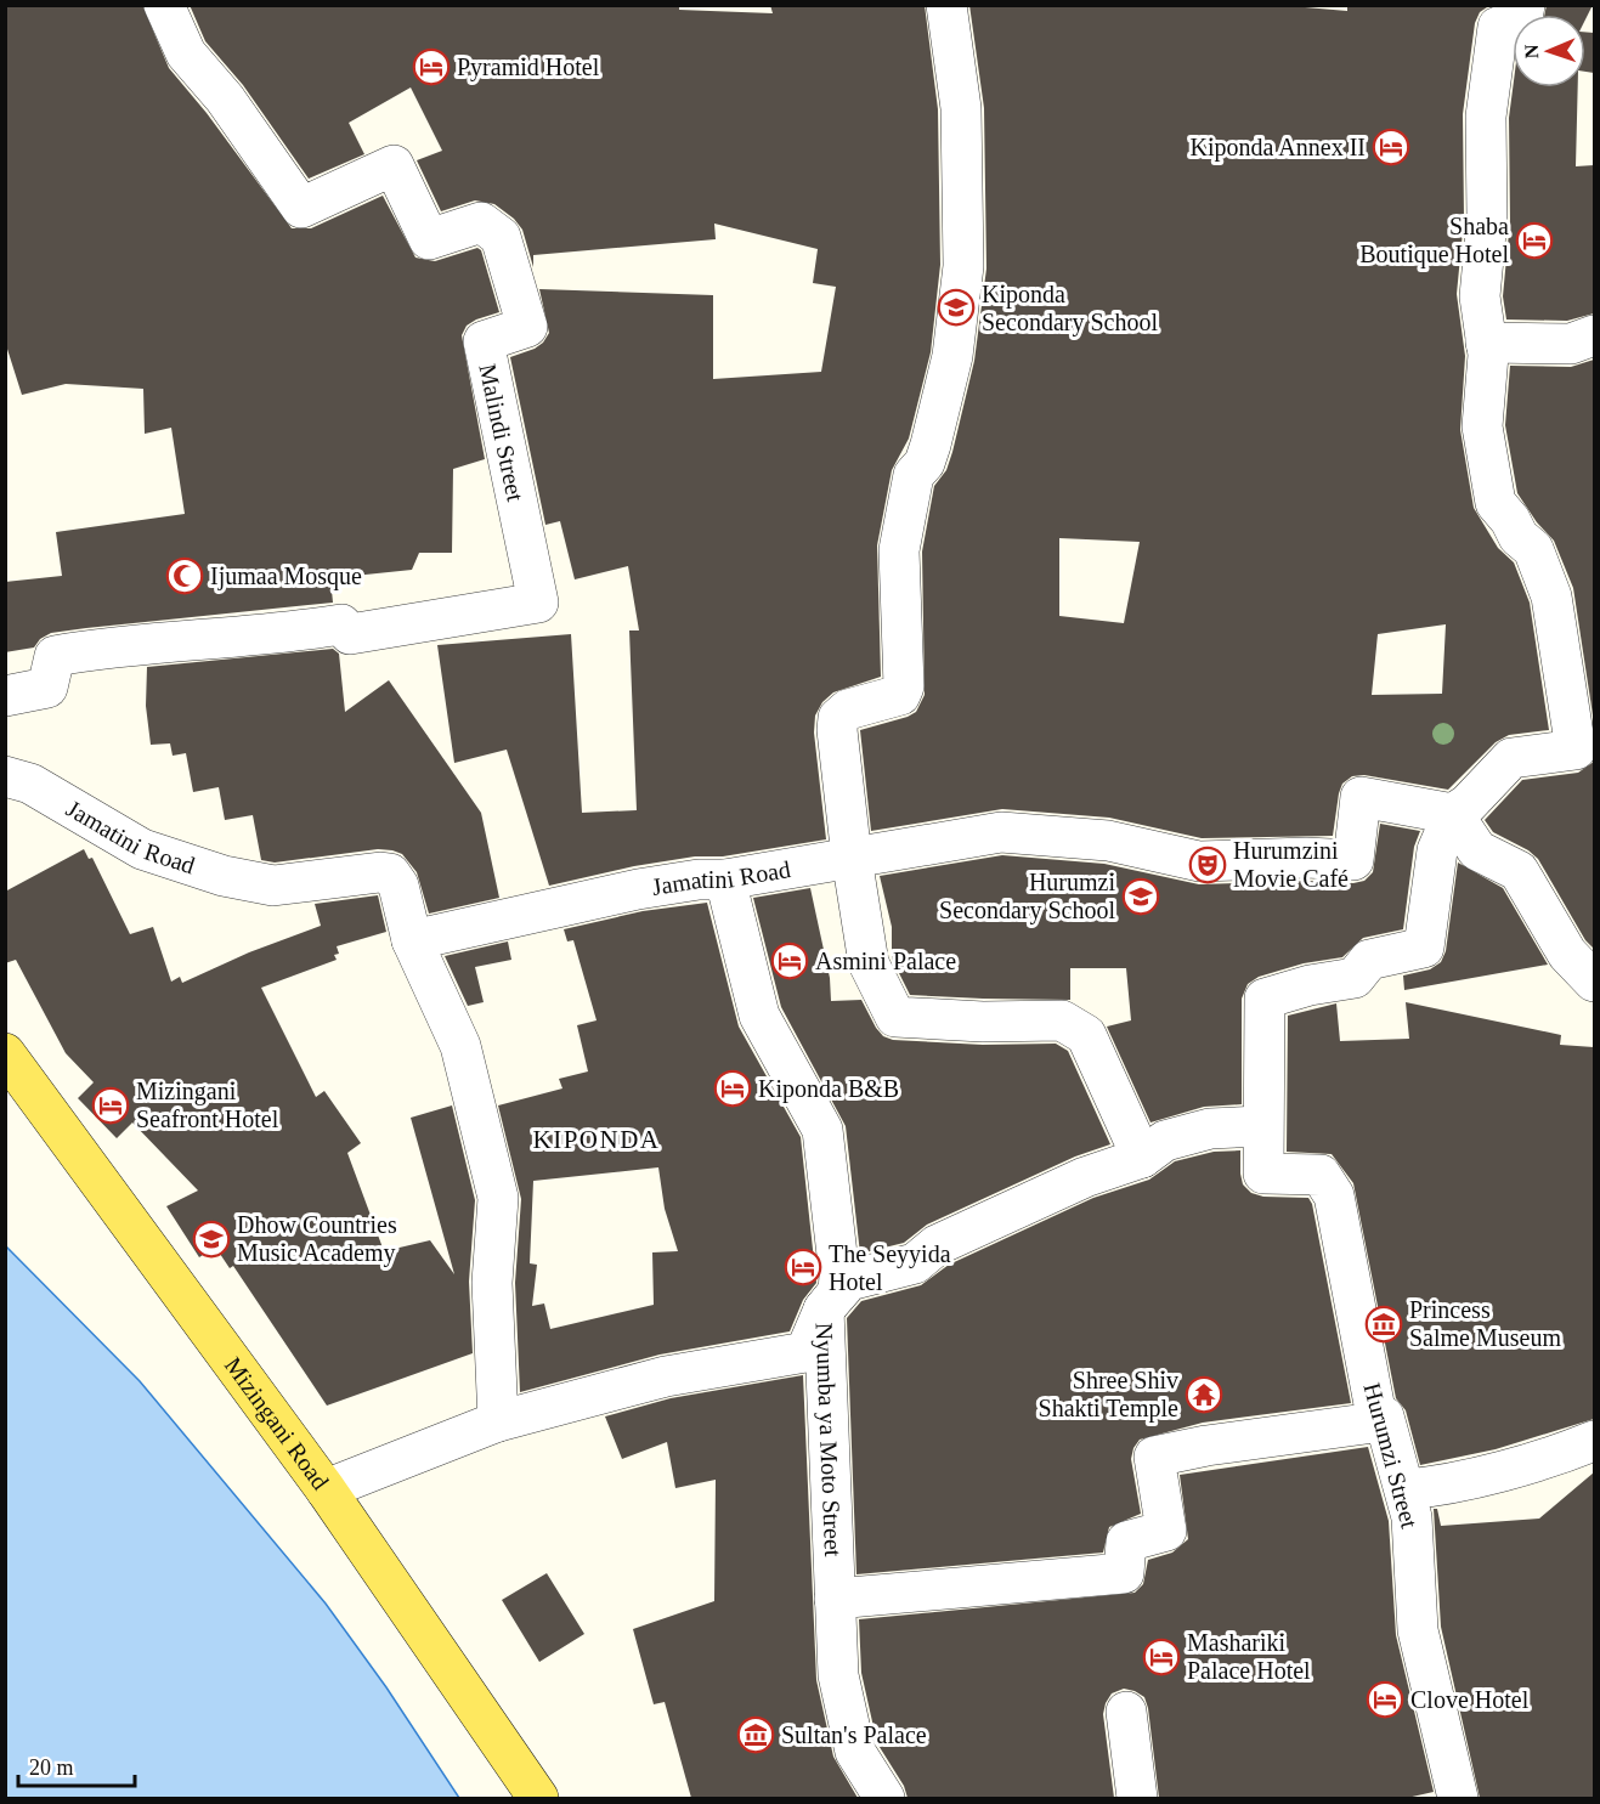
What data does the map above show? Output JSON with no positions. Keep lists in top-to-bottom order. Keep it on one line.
{"streets":{"main road":["Mizingani Road"],"street":["Malindi Street","Jamatini Road","Nyumba ya Moto Street","Hurumzi Street"]},"crossings":[["Jamatini Road","Nyumba ya Moto Street"]],"districts":["KIPONDA"],"places":{"hotel":["Pyramid Hotel","Kiponda Annex II","Shaba Boutique Hotel","Asmini Palace","Kiponda B&B","Mizingani Seafront Hotel","The Seyyida Hotel","Mashariki Palace Hotel","Clove Hotel"],"school or university":["Kiponda Secondary School","Hurumzi Secondary School","Dhow Countries Music Academy"],"mosque":["Ijumaa Mosque"],"theatre":["Hurumzini Movie Café"],"museum":["Princess Salme Museum","Sultan's Palace"],"temple":["Shree Shiv Shakti Temple"]},"scale_bar":"20 m","north":"left"}
